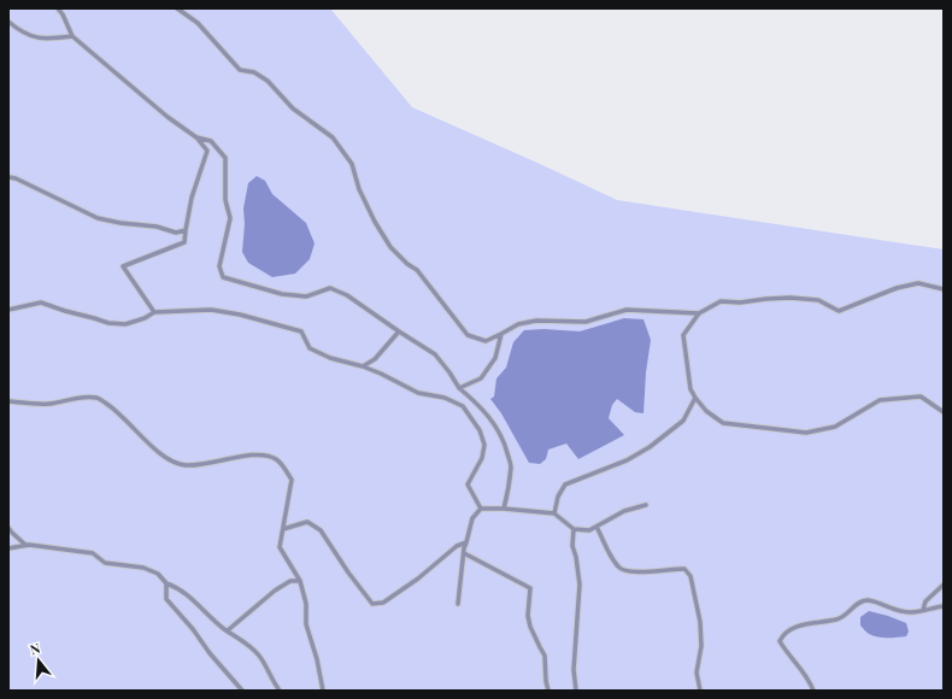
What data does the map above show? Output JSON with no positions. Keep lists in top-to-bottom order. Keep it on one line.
{"north":"top"}
